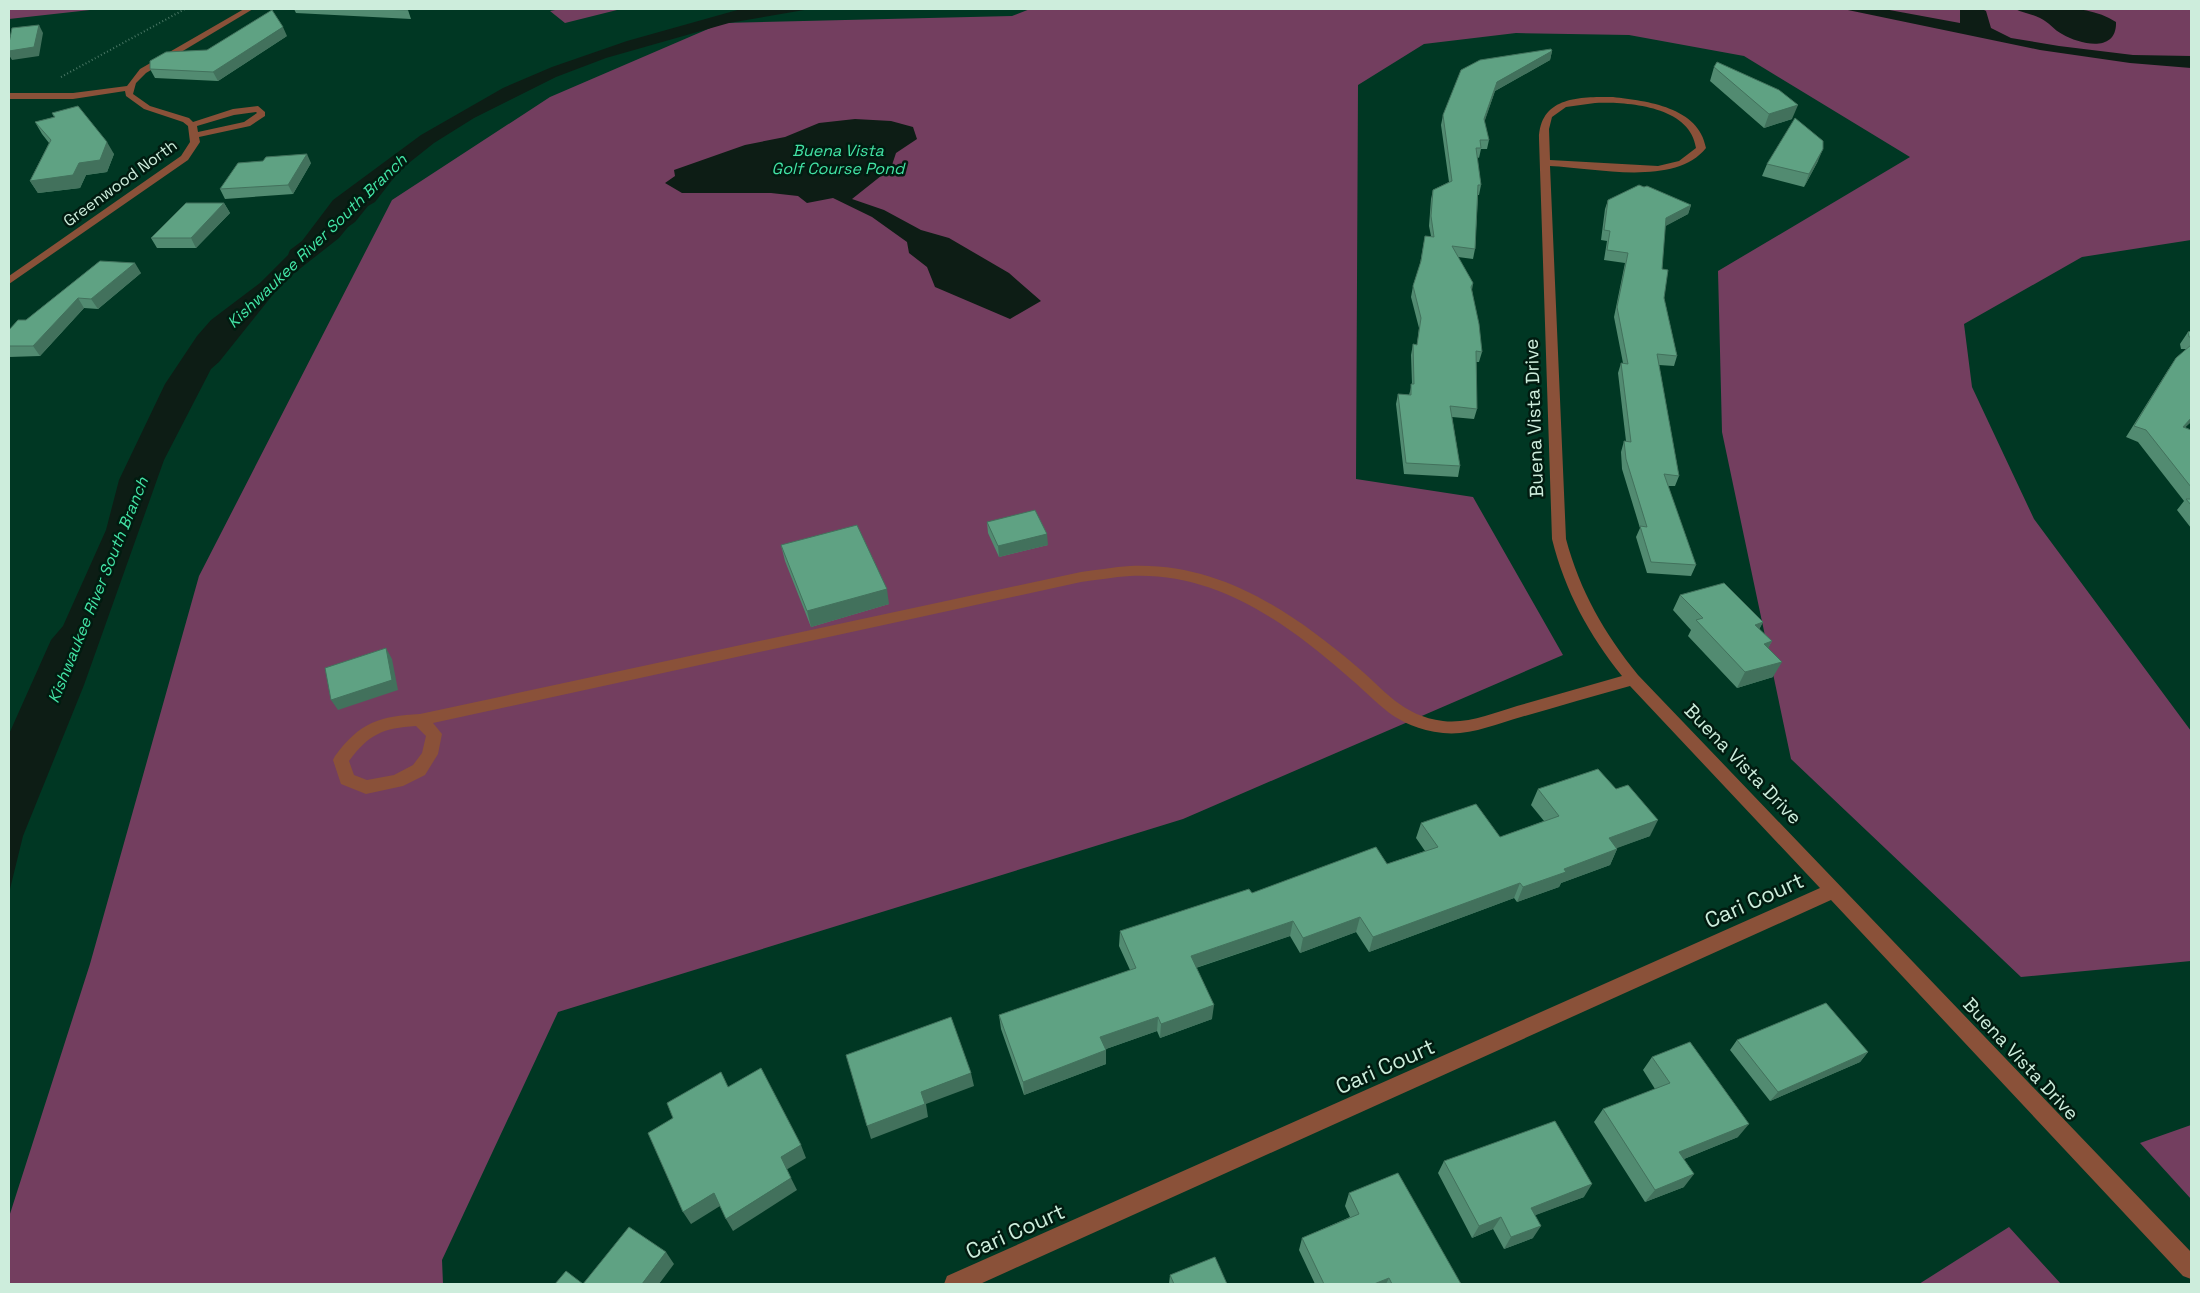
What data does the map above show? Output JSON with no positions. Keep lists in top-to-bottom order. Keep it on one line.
{"streets":{"street":["Greenwood North","Buena Vista Drive","Cari Court"]},"crossings":[["Buena Vista Drive","Cari Court"]],"water":["Buena Vista Golf Course Pond","Kishwaukee River South Branch"]}
